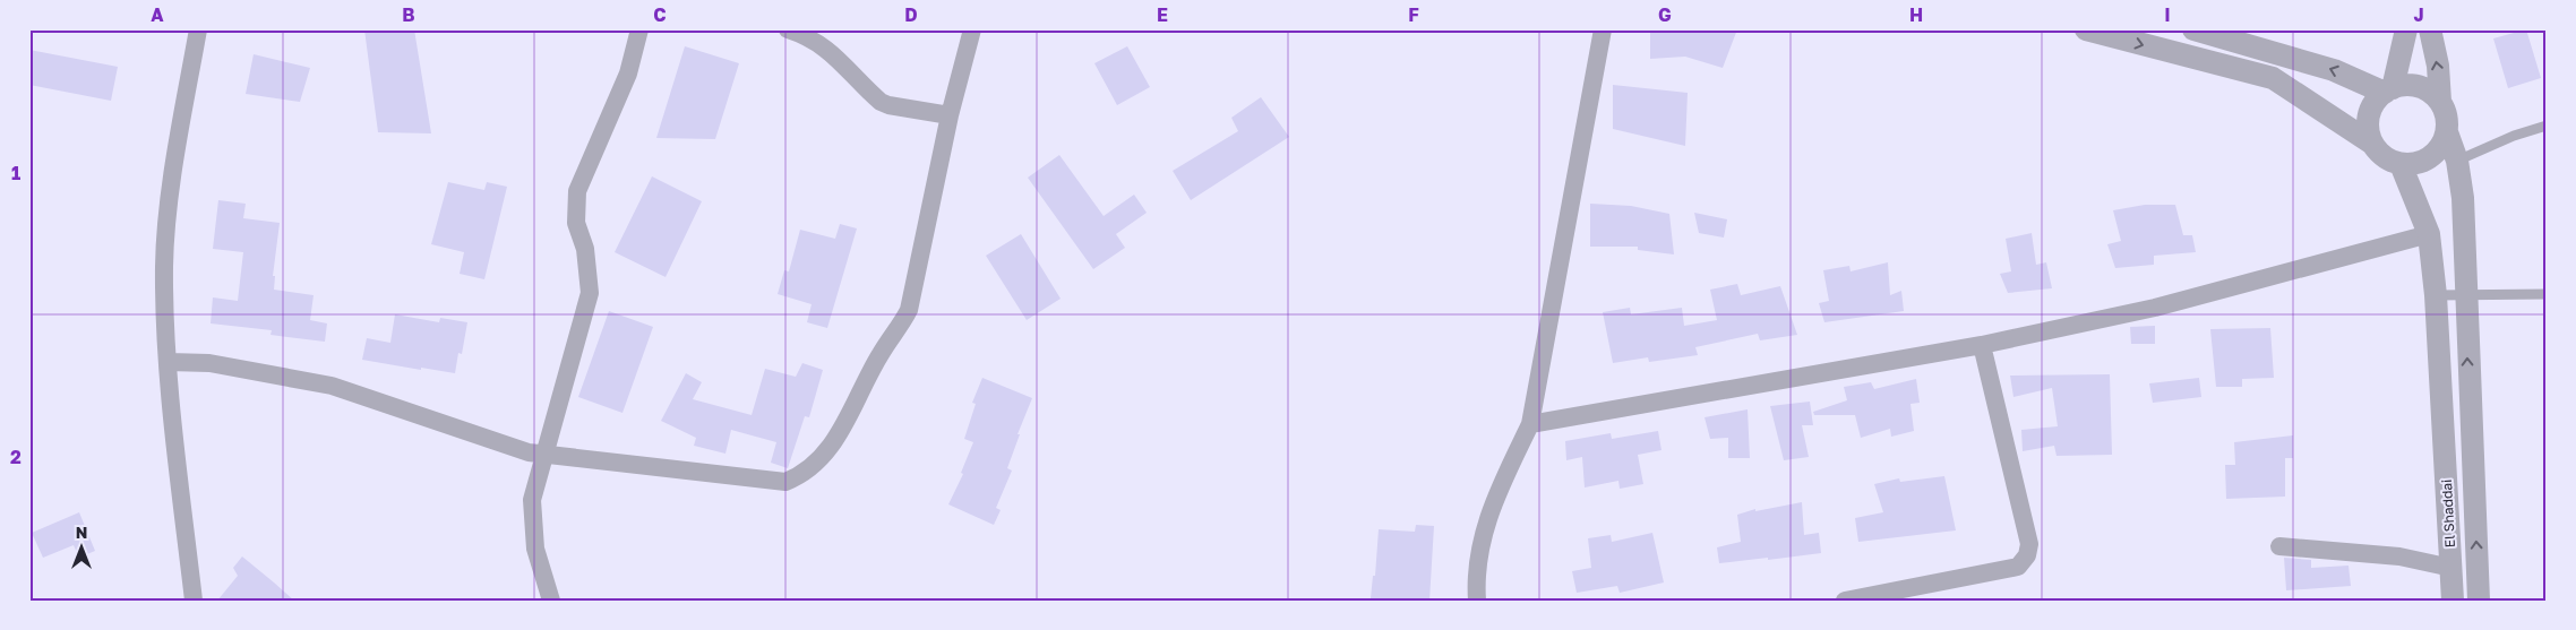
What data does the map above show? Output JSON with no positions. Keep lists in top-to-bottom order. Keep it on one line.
{"streets":{"street":["El Shaddai"]},"north":"top","grid":{"columns":["A","B","C","D","E","F","G","H","I","J"],"rows":["1","2"]}}
